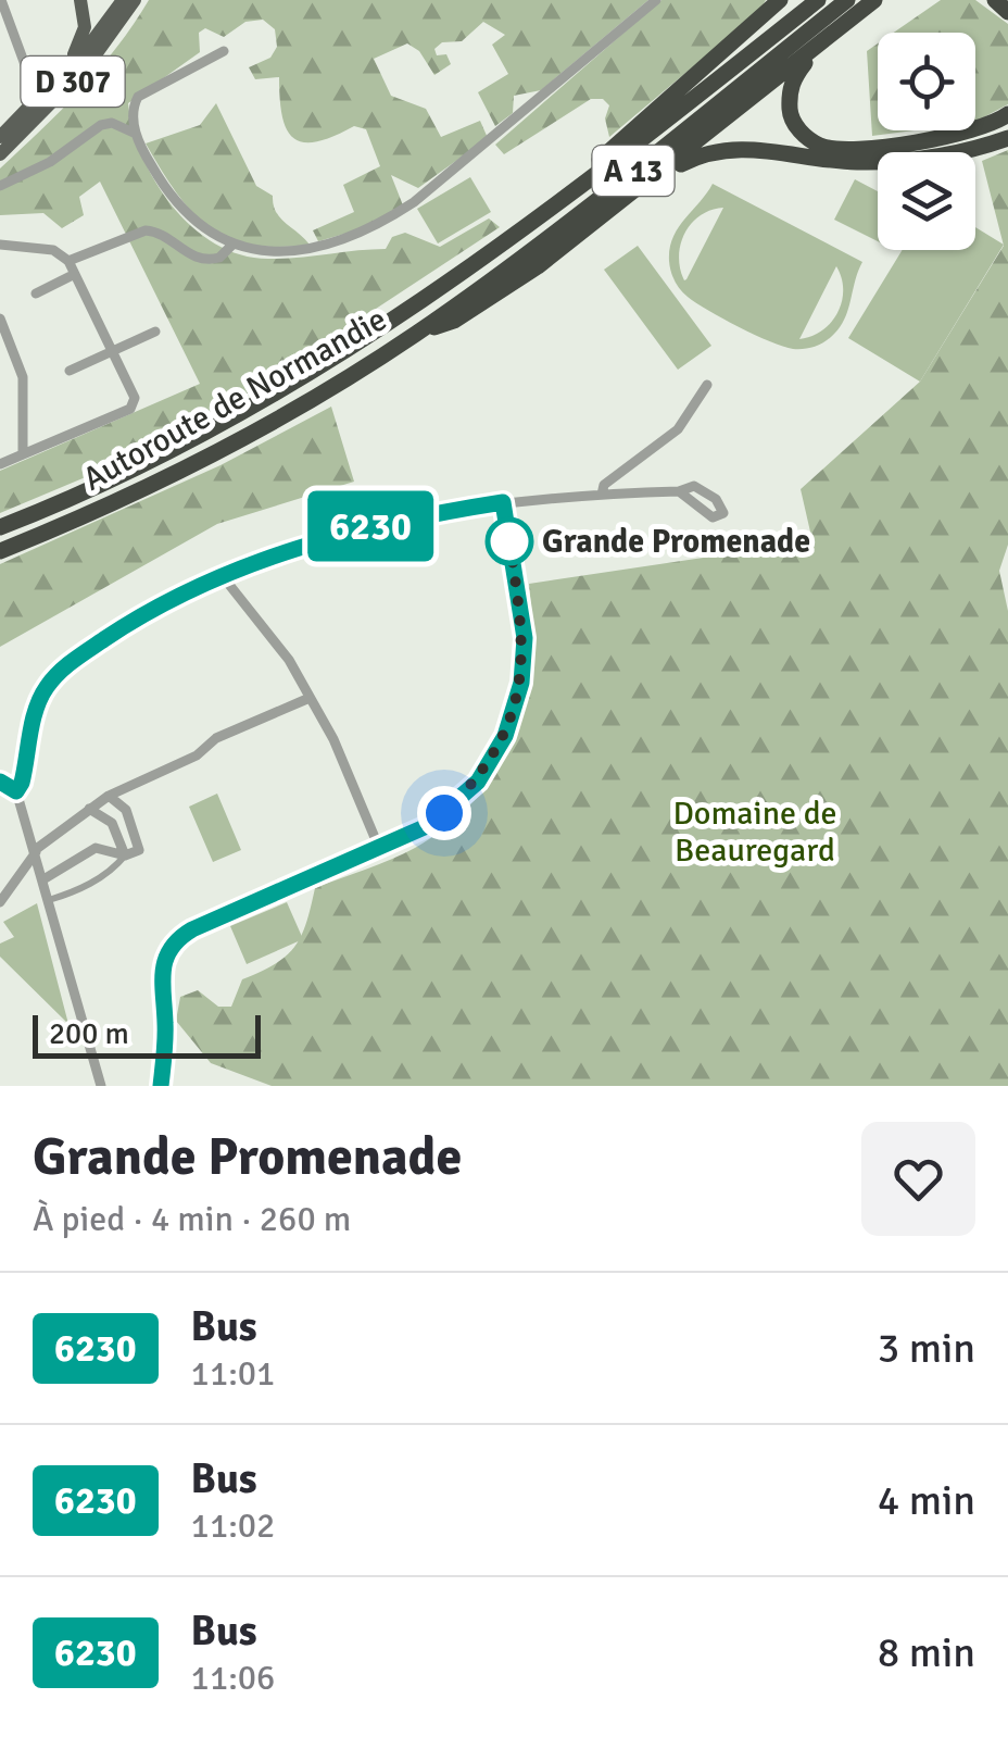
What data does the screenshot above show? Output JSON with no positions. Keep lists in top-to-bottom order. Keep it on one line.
{"streets":{"highway":["A 13","Autoroute de Normandie"],"main road":["D 307"]},"parks":["Domaine de Beauregard"],"places":["Grande Promenade"],"lines":["bus line 6230"],"scale_bar":"200 m","page":{"on_map":"6230","scale":"200 m","heading":["Grande Promenade","À pied · 4 min · 260 m"],"list":[{"mark":"6230","name":"Bus","note":"11:01","value":"3 min"},{"mark":"6230","name":"Bus","note":"11:02","value":"4 min"},{"mark":"6230","name":"Bus","note":"11:06","value":"8 min"}]}}
